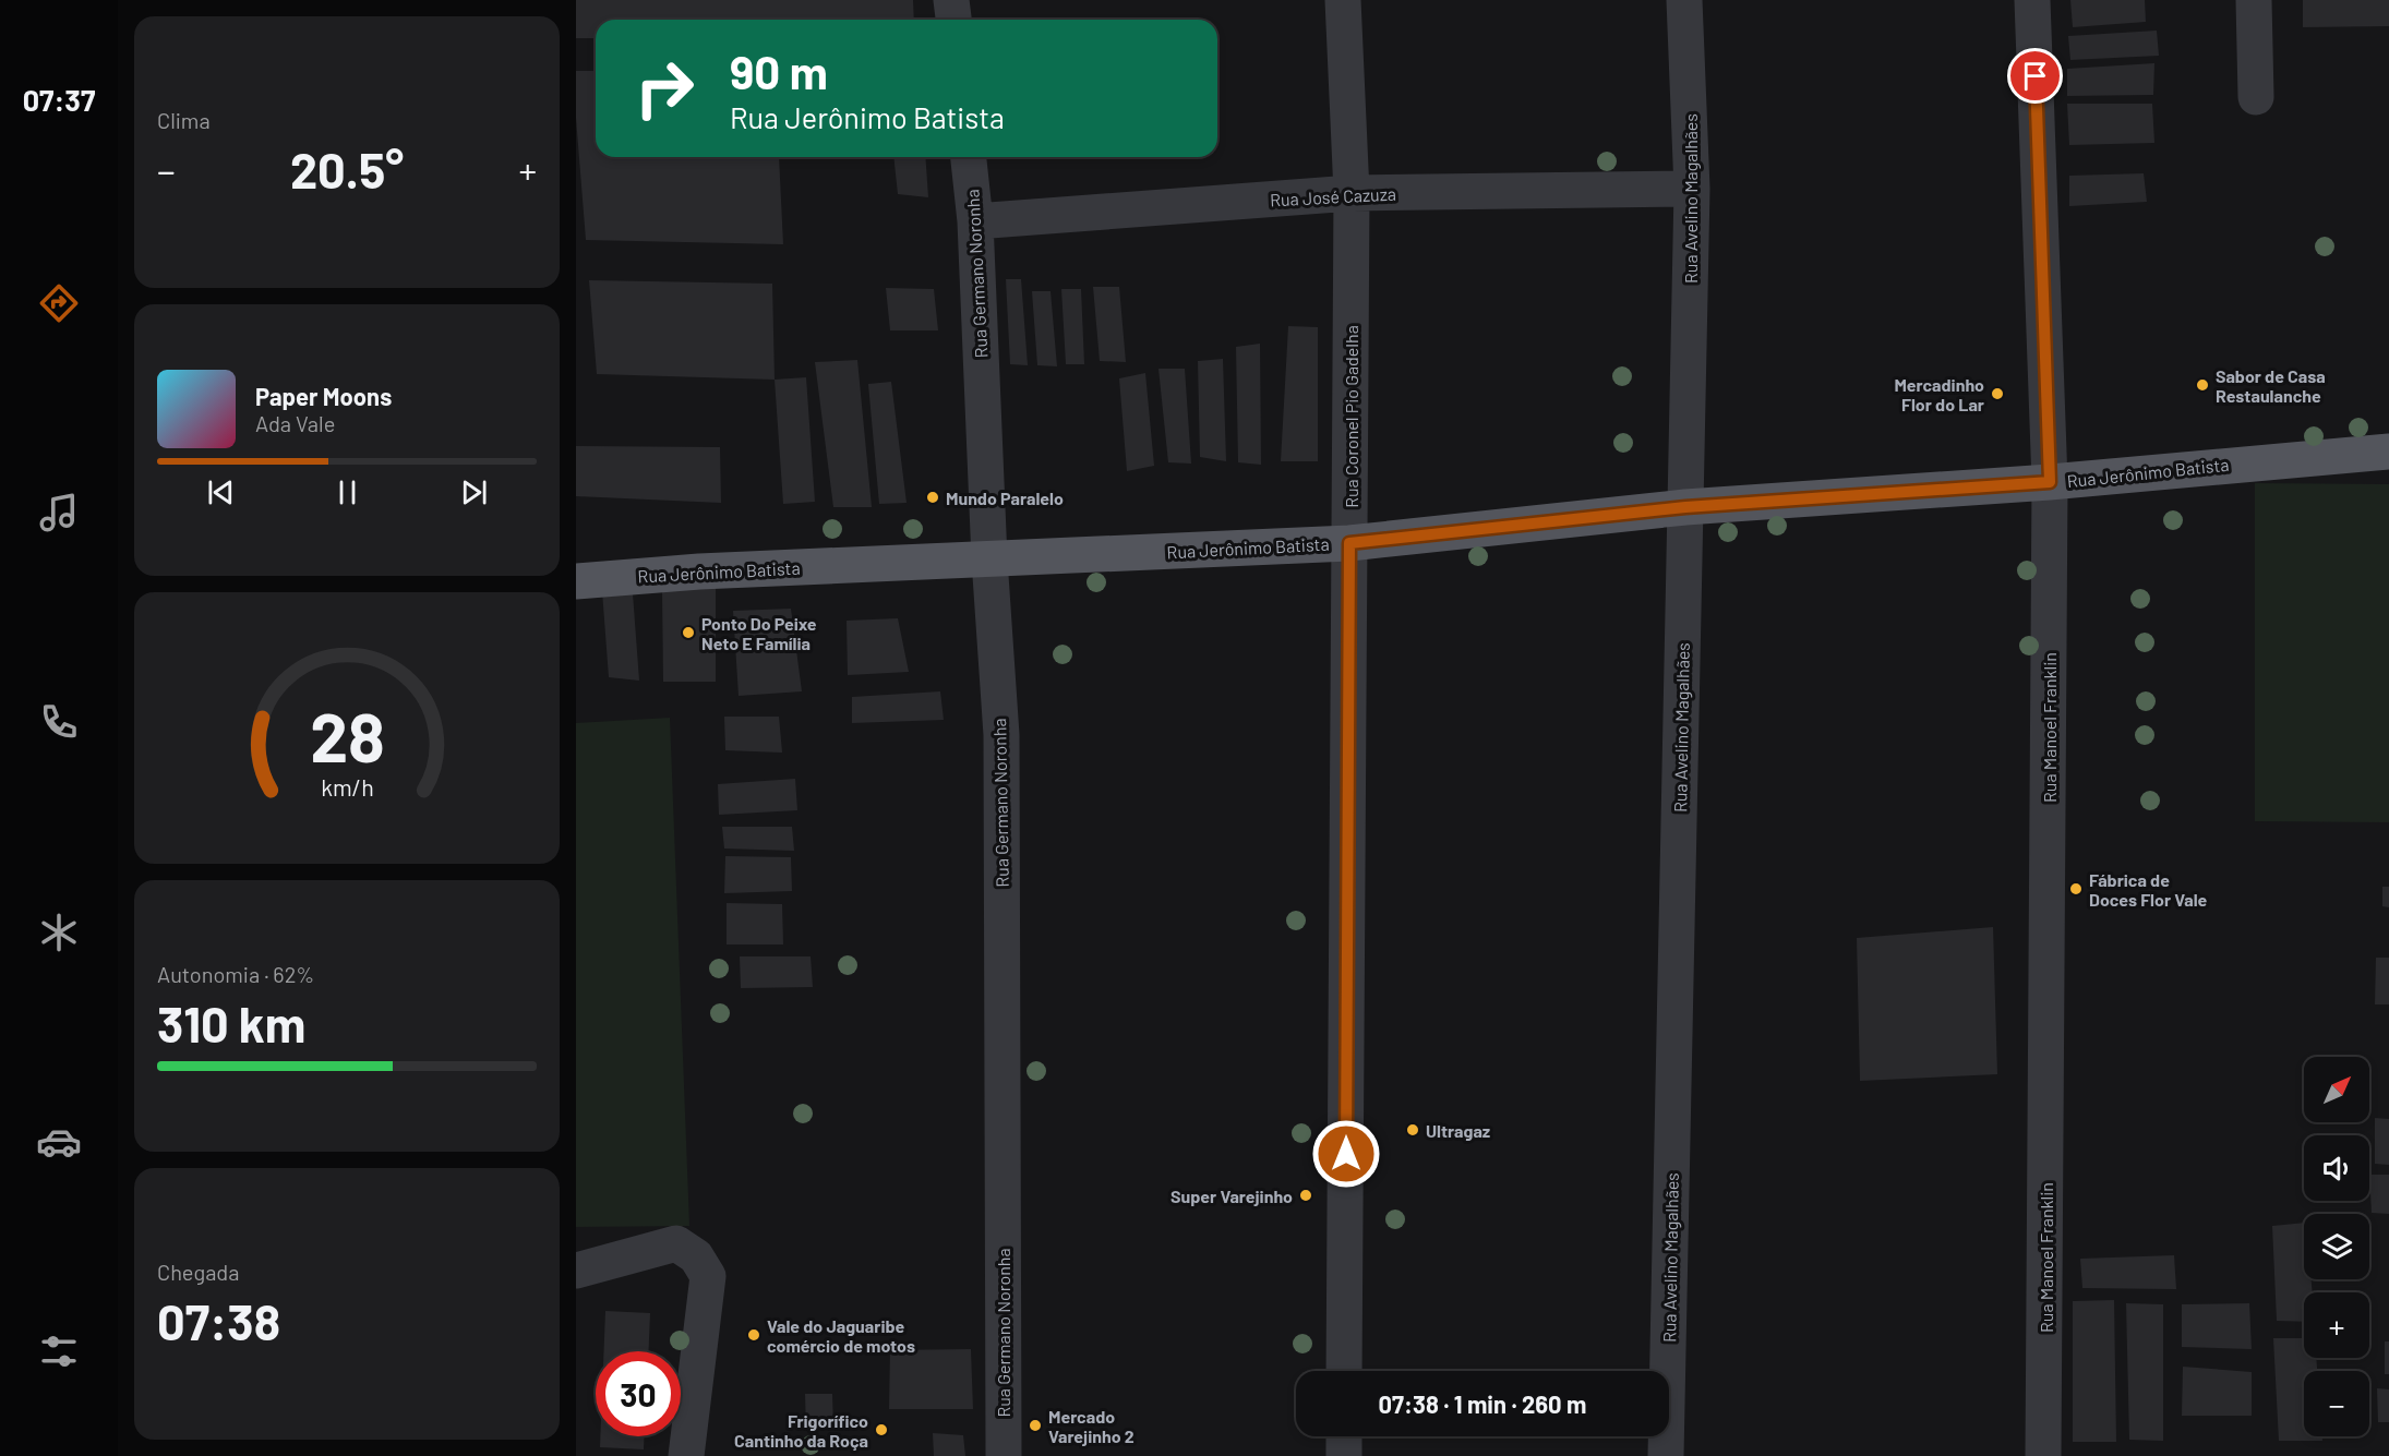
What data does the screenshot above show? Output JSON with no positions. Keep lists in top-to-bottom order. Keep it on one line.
{"streets":{"main road":["Rua Jerônimo Batista"],"street":["Rua José Cazuza","Rua Avelino Magalhães","Rua Germano Noronha","Rua Coronel Pio Gadelha","Rua Manoel Franklin"]},"crossings":[["Rua José Cazuza","Rua Avelino Magalhães"],["Rua José Cazuza","Rua Germano Noronha"],["Rua José Cazuza","Rua Coronel Pio Gadelha"],["Rua Avelino Magalhães","Rua Jerônimo Batista"],["Rua Germano Noronha","Rua Jerônimo Batista"],["Rua Coronel Pio Gadelha","Rua Jerônimo Batista"],["Rua Jerônimo Batista","Rua Manoel Franklin"]],"places":["Sabor de Casa Restaulanche","Mercadinho Flor do Lar","Mundo Paralelo","Ponto Do Peixe Neto E Família","Fábrica de Doces Flor Vale","Ultragaz","Super Varejinho","Vale do Jaguaribe comércio de motos","Mercado Varejinho 2","Frigorífico Cantinho da Roça"],"north":"top right","page":{"tabs":"07:37","tile":["Clima",["Autonomia · 62%","310 km"],["Chegada","07:38"]],"turn":["90 m","Rua Jerônimo Batista"],"heat":["−","20.5°","+"],"song":["Paper Moons","Ada Vale"],"map_buttons":["+","−"],"limit":"30","trip":"07:38 · 1 min · 260 m","gauge":["28","km/h"]}}
